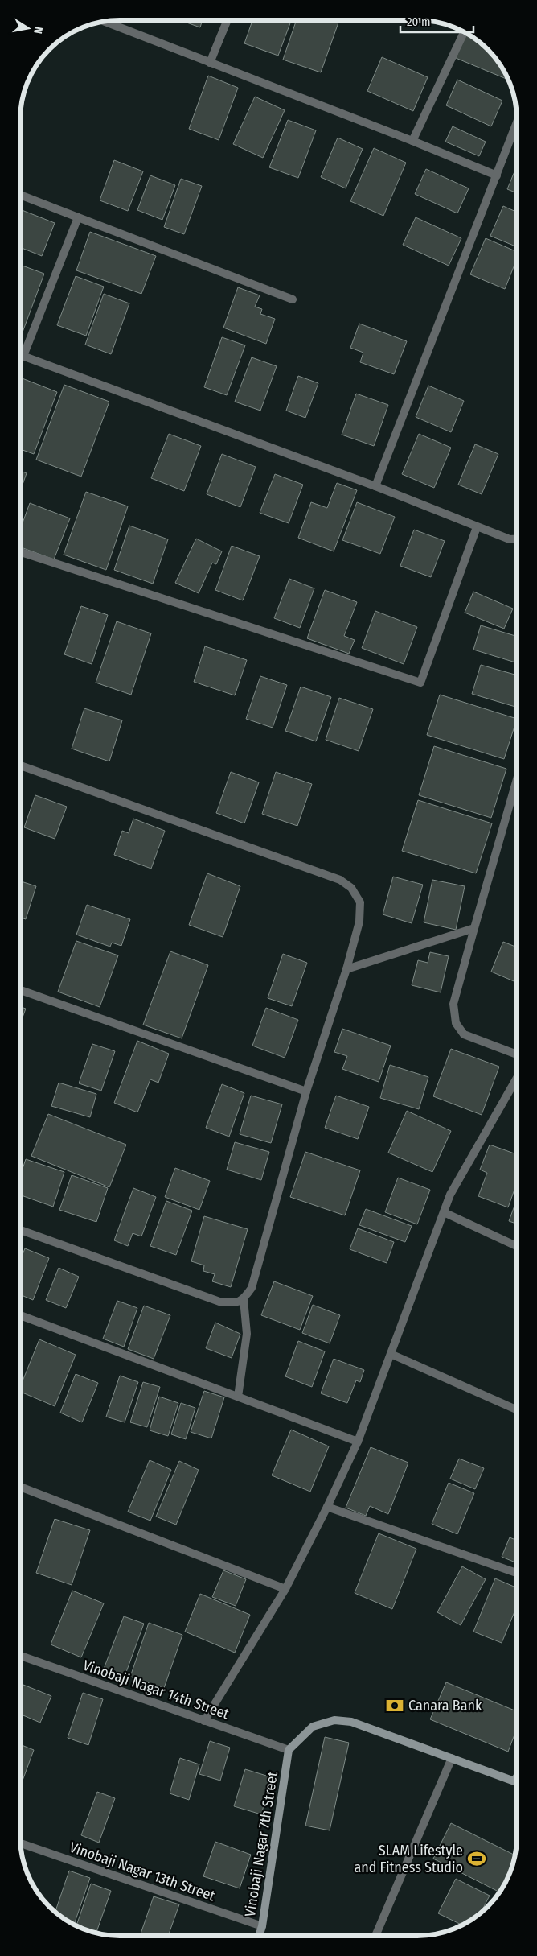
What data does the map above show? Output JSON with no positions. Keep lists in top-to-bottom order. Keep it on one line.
{"streets":{"street":["Vinobaji Nagar 14th Street","Vinobaji Nagar 7th Street","Vinobaji Nagar 13th Street"]},"crossings":[["Vinobaji Nagar 14th Street","Vinobaji Nagar 7th Street"],["Vinobaji Nagar 7th Street","Vinobaji Nagar 13th Street"]],"places":{"bank":["Canara Bank"],"sports":["SLAM Lifestyle and Fitness Studio"]},"scale_bar":"20 m","north":"right"}
